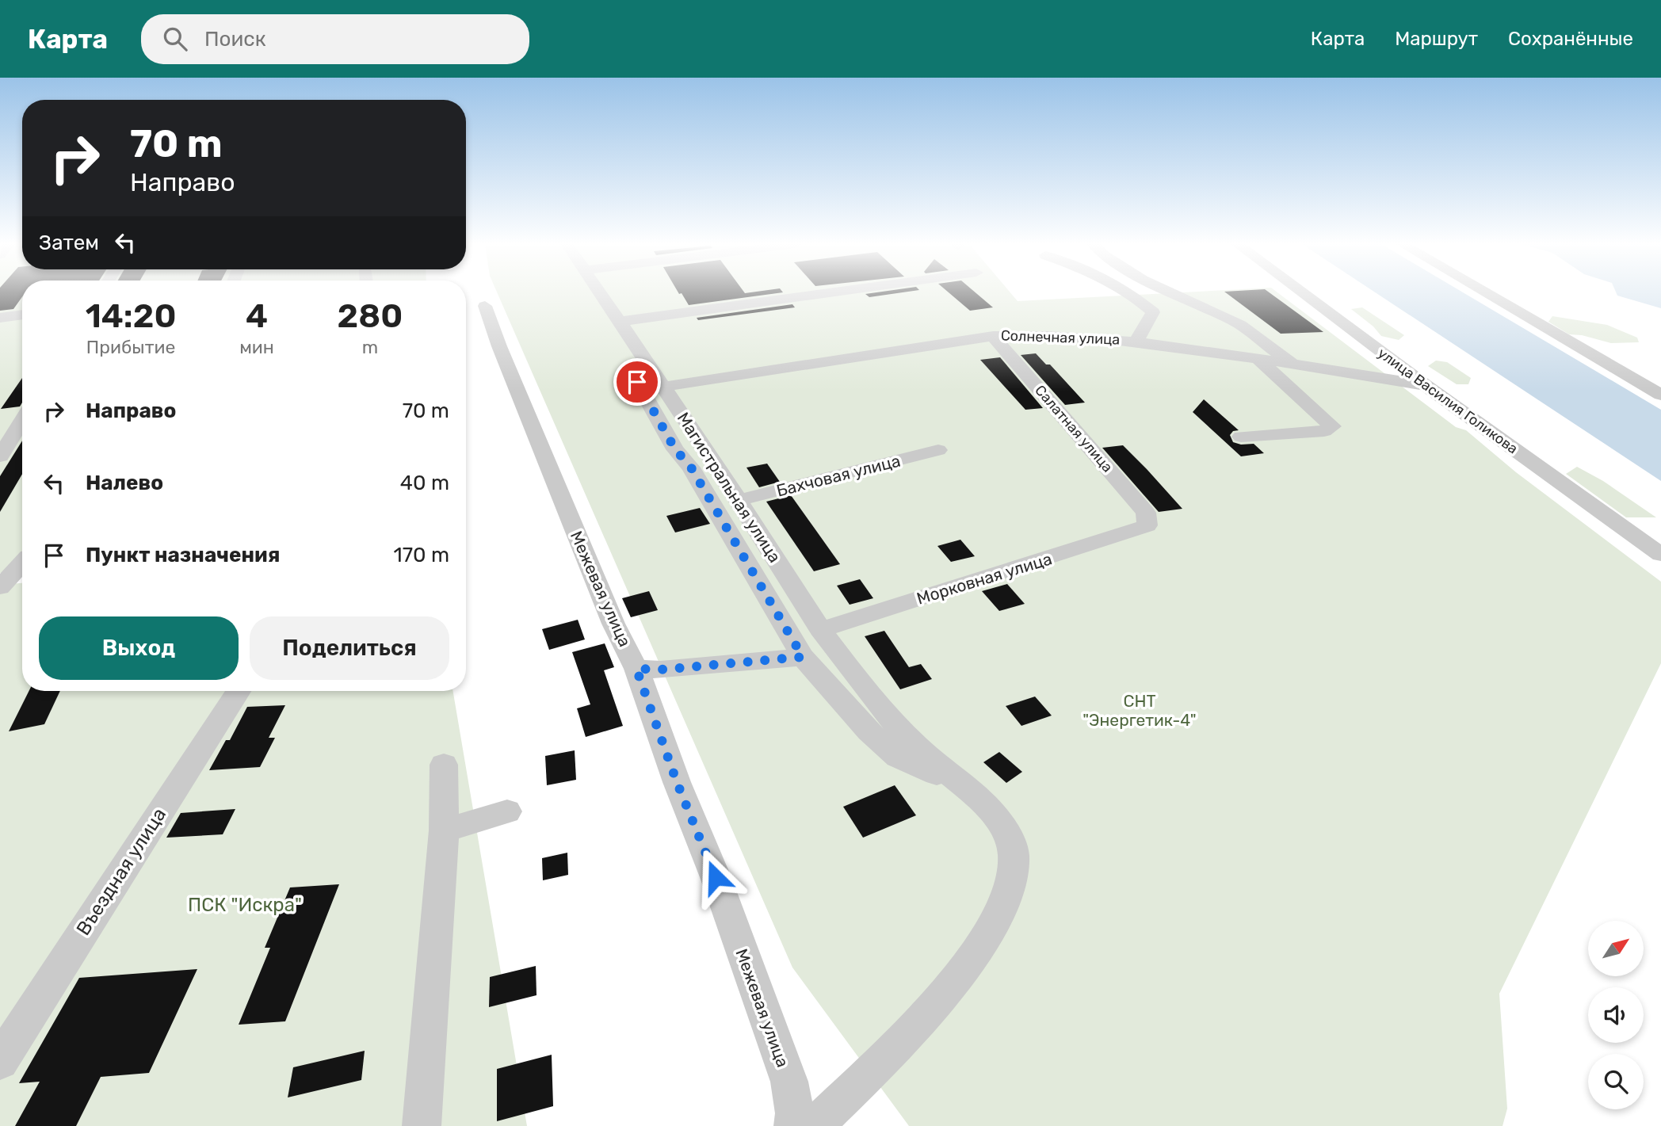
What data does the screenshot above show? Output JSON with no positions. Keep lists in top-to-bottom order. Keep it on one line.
{"streets":{"street":["Солнечная улица","улица Василия Голикова","Салатная улица","Бахчовая улица","Магистральная улица","Морковная улица","Межевая улица","Въездная улица"]},"crossings":[["Солнечная улица","улица Василия Голикова"],["Солнечная улица","Салатная улица"],["Солнечная улица","Магистральная улица"],["Салатная улица","Морковная улица"],["Бахчовая улица","Магистральная улица"],["Магистральная улица","Морковная улица"]],"parks":["СНТ \"Энергетик-4\"","ПСК \"Искра\""],"north":"top right","page":{"header":"Карта","search":"Поиск","nav":["Карта","Маршрут","Сохранённые"],"turn":["70 m","Направо"],"then":"Затем","eta":["14:20","Прибытие","4","мин","280","m"],"list":[{"name":"Направо","value":"70 m"},{"name":"Налево","value":"40 m"},{"name":"Пункт назначения","value":"170 m"}],"buttons":["Выход","Поделиться"]}}
